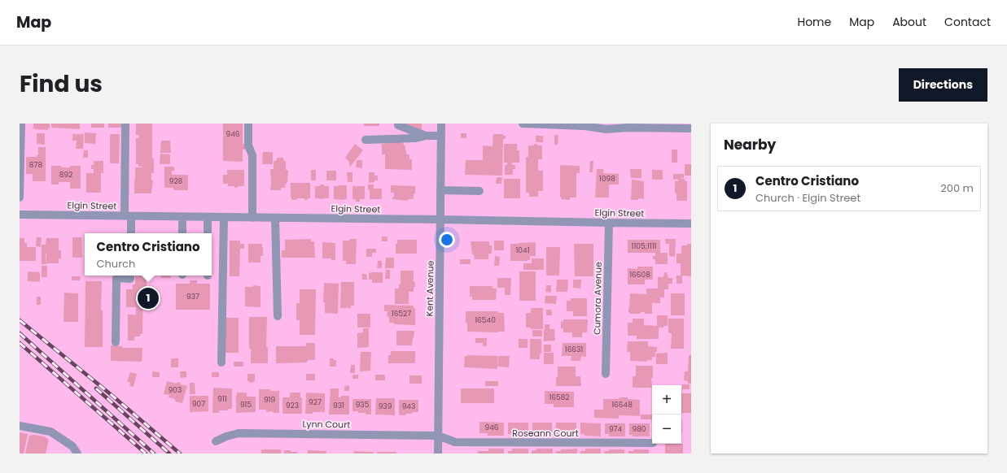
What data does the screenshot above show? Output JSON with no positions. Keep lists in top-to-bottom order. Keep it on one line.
{"streets":{"street":["Elgin Street","Kent Avenue","Cumora Avenue","Lynn Court","Roseann Court"]},"crossings":[["Elgin Street","Kent Avenue"],["Elgin Street","Cumora Avenue"],["Kent Avenue","Lynn Court"],["Kent Avenue","Roseann Court"],["Lynn Court","Roseann Court"]],"house_numbers":["946","878","892","1098","928","1105;1111","1041","16608","937","16527","16540","16631","903","16582","911","919","927","907","915","935","16648","923","931","939","943","946","974","980"],"page":{"header":"Map","nav":["Home","Map","About","Contact"],"title":"Find us","buttons":"Directions","heading":"Nearby","list":[{"mark":"1","name":"Centro Cristiano","note":"Church · Elgin Street","value":"200 m"}],"popup":["Centro Cristiano","Church"],"pins":"1","map_buttons":["+","−"]}}
